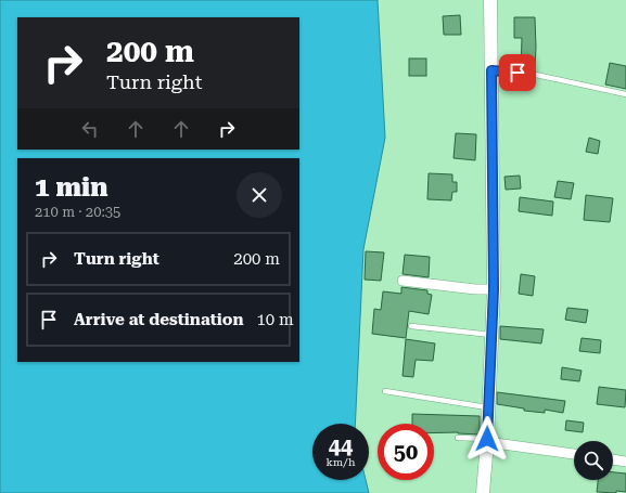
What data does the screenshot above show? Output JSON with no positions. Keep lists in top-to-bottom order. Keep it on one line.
{"page":{"turn":["200 m","Turn right"],"heading":["1 min","210 m · 20:35"],"list":[{"name":"Turn right","value":"200 m"},{"name":"Arrive at destination","value":"10 m"}],"speed":"44 km/h","limit":"50"}}
